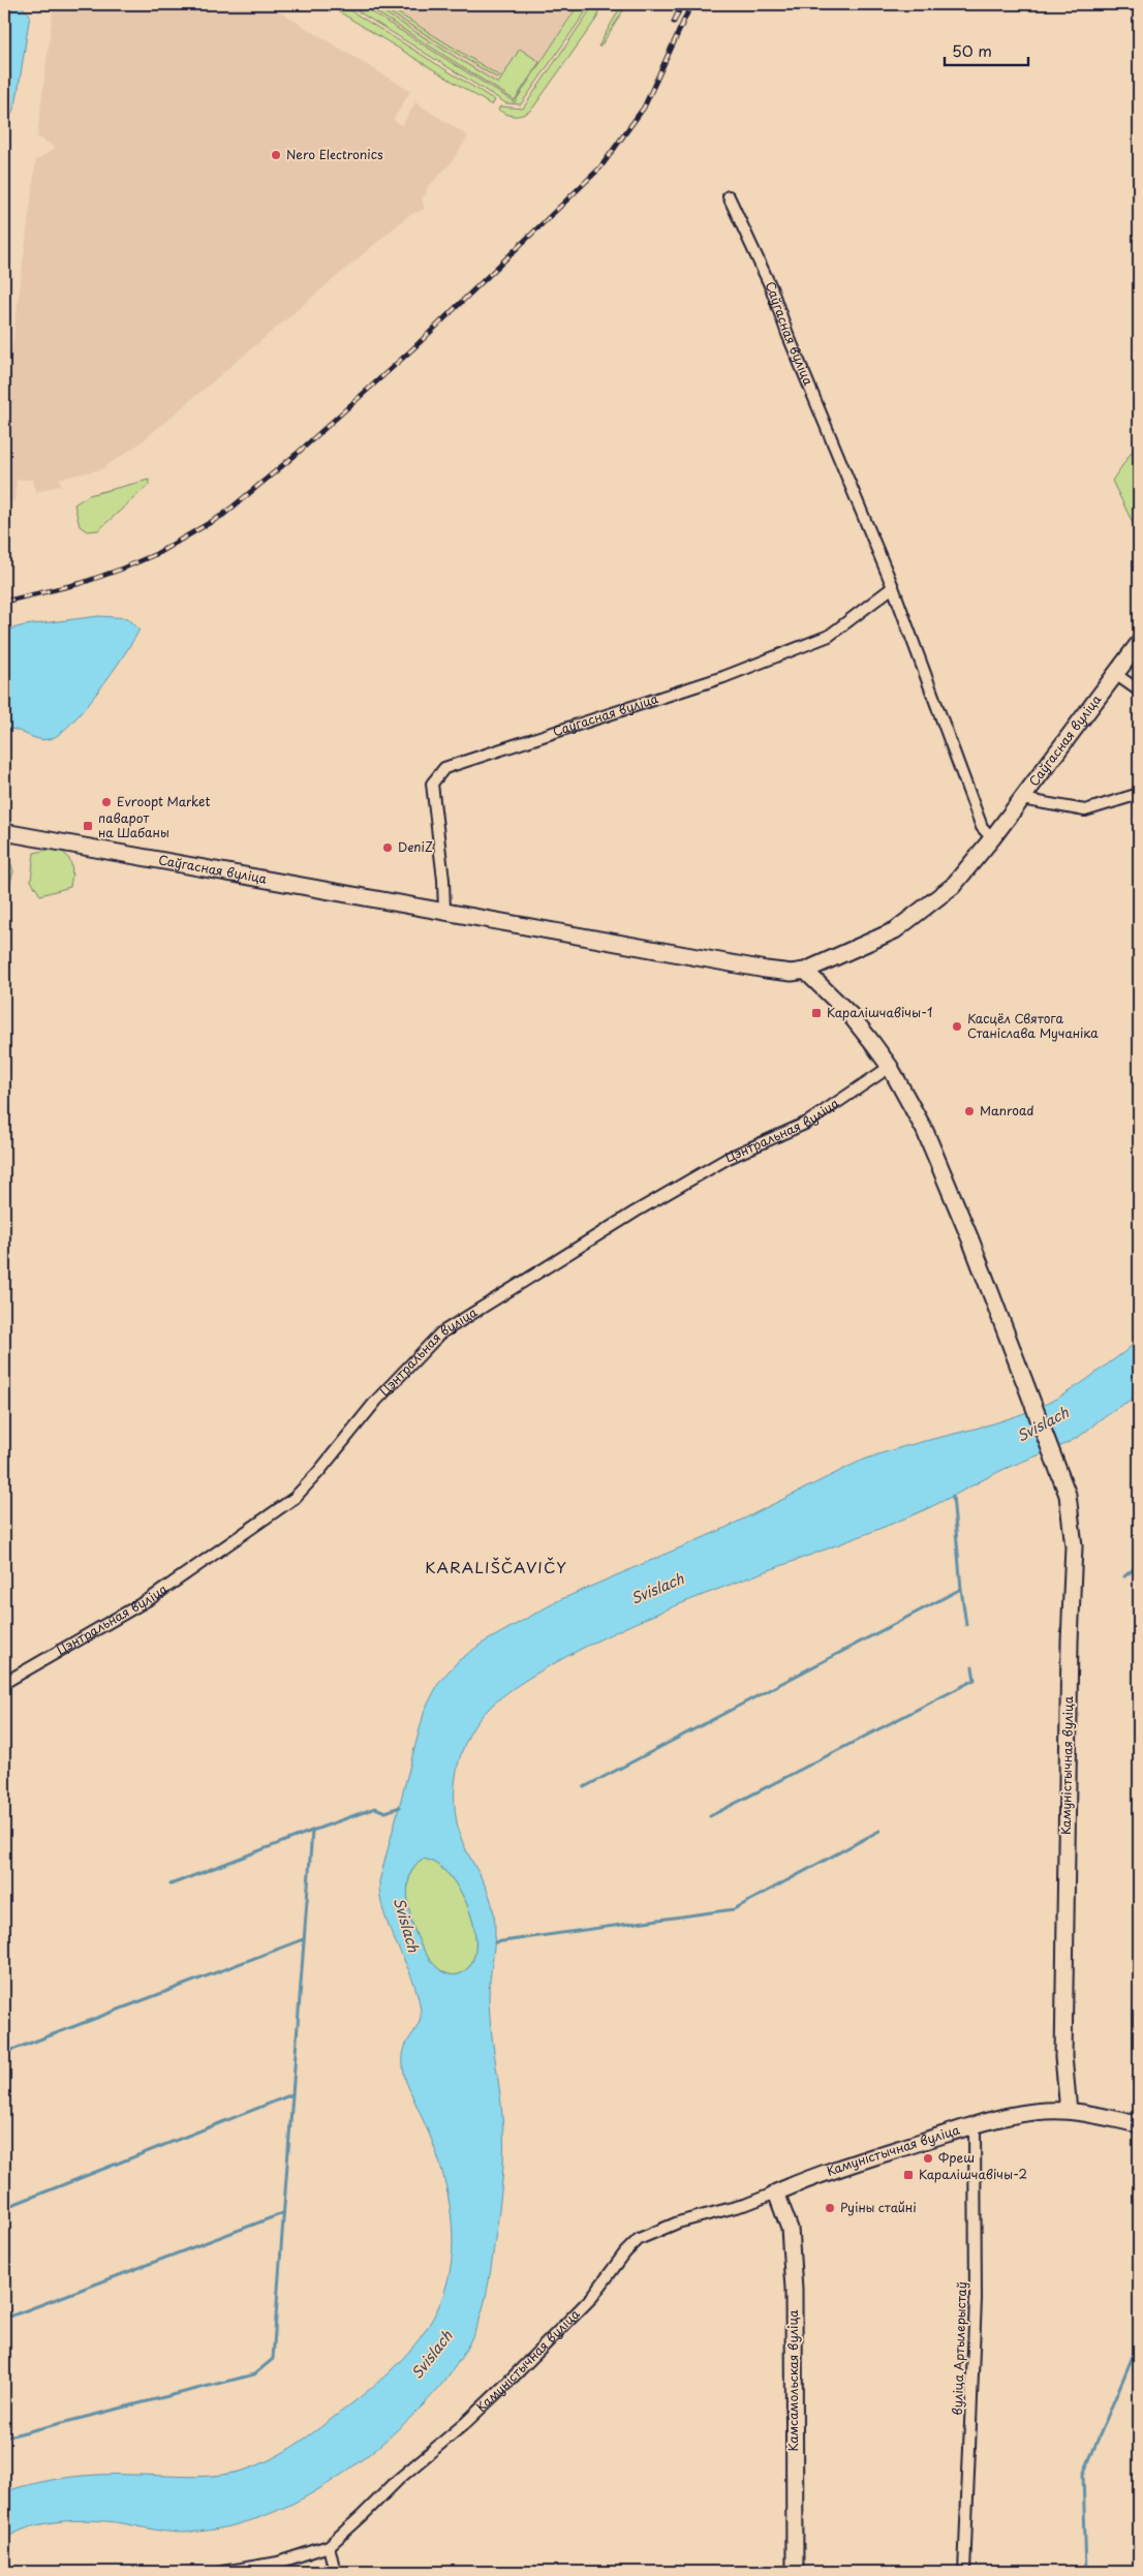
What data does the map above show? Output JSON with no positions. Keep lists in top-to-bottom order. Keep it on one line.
{"streets":{"street":["Саўгасная вуліца","Цэнтральная вуліца","Камуністычная вуліца","вуліца Артылерыстаў","Камсамольская вуліца"]},"crossings":[["Цэнтральная вуліца","Камуністычная вуліца"],["Камуністычная вуліца","вуліца Артылерыстаў"],["Камуністычная вуліца","Камсамольская вуліца"]],"districts":["KARALIŠČAVIČY"],"water":["Svislach"],"places":{"other":["Nero Electronics","Evroopt Market","DeniZ","Касцёл Святога Станіслава Мучаніка","Manroad","Фреш","Руіны стайні"],"transit":["паварот на Шабаны","Каралішчавічы-1","Каралішчавічы-2"]},"scale_bar":"50 m"}
